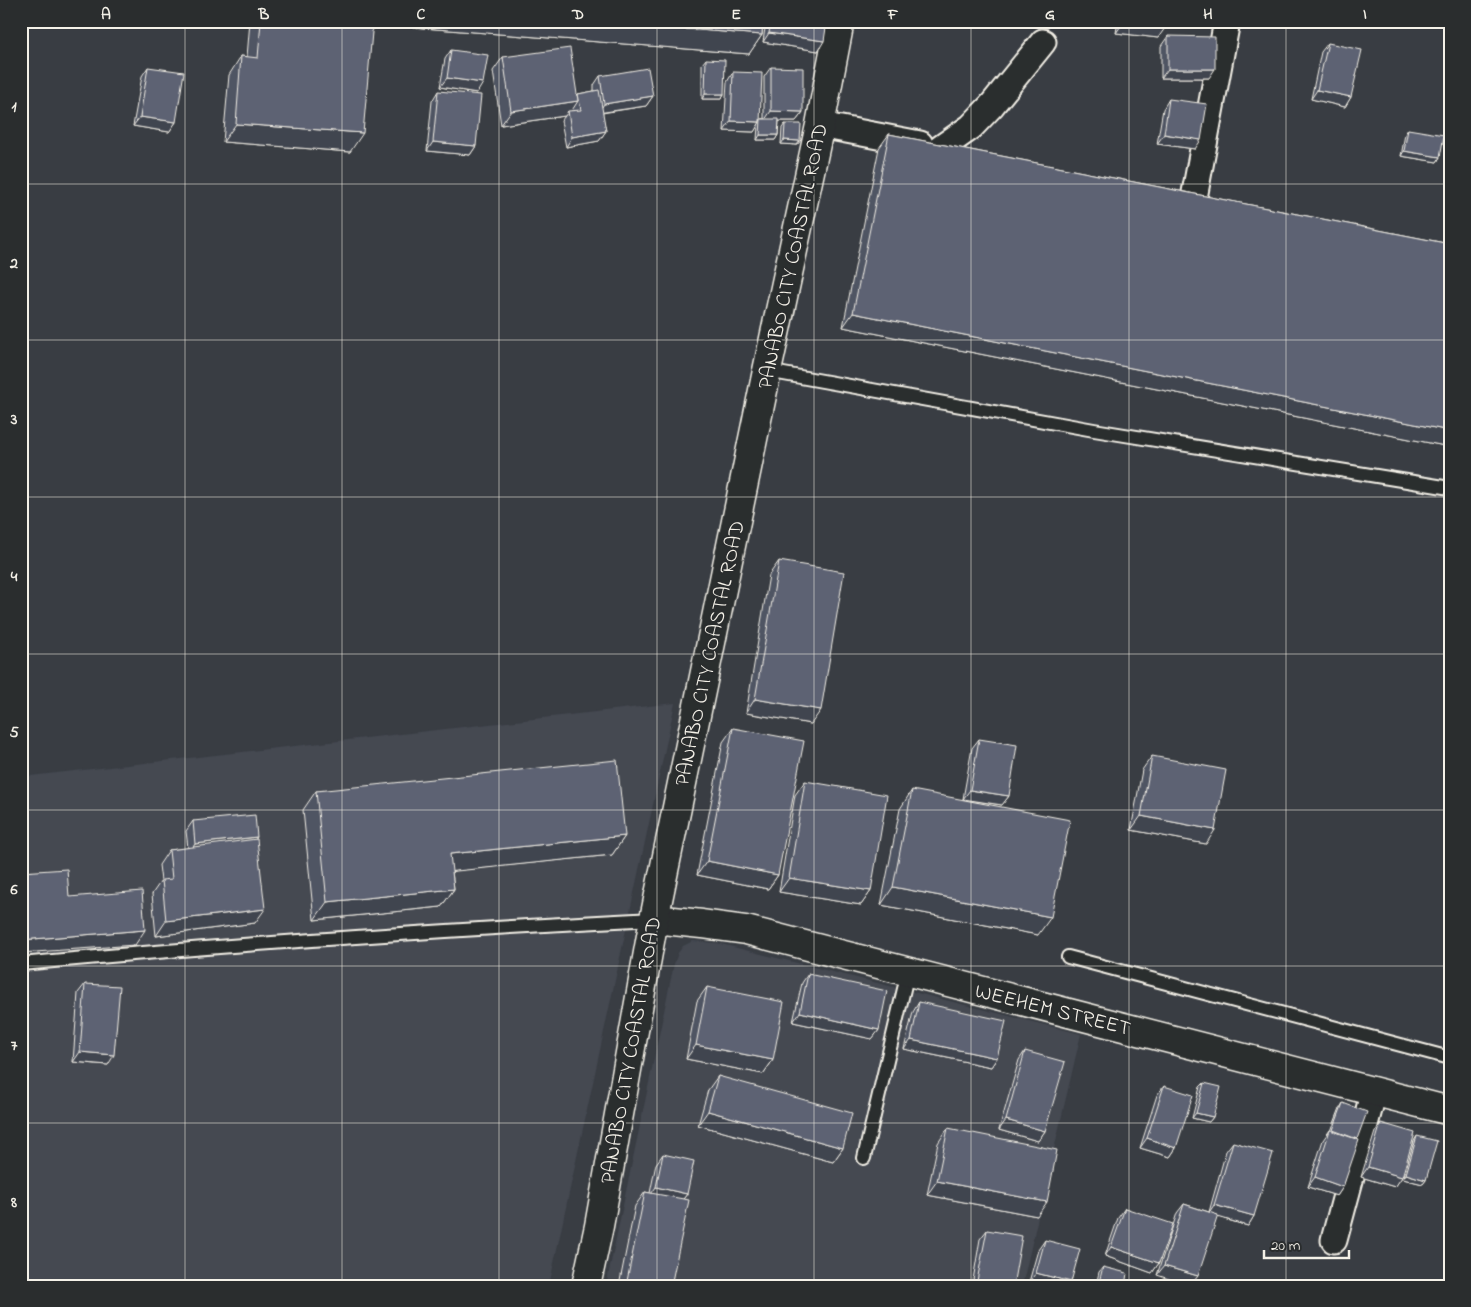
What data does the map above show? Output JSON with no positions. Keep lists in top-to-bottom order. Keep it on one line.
{"streets":{"main road":["PANABO CITY COASTAL ROAD","WEEHEM STREET"]},"crossings":[["PANABO CITY COASTAL ROAD","WEEHEM STREET"]],"scale_bar":"20 m","grid":{"columns":["A","B","C","D","E","F","G","H","I"],"rows":["1","2","3","4","5","6","7","8"]}}
